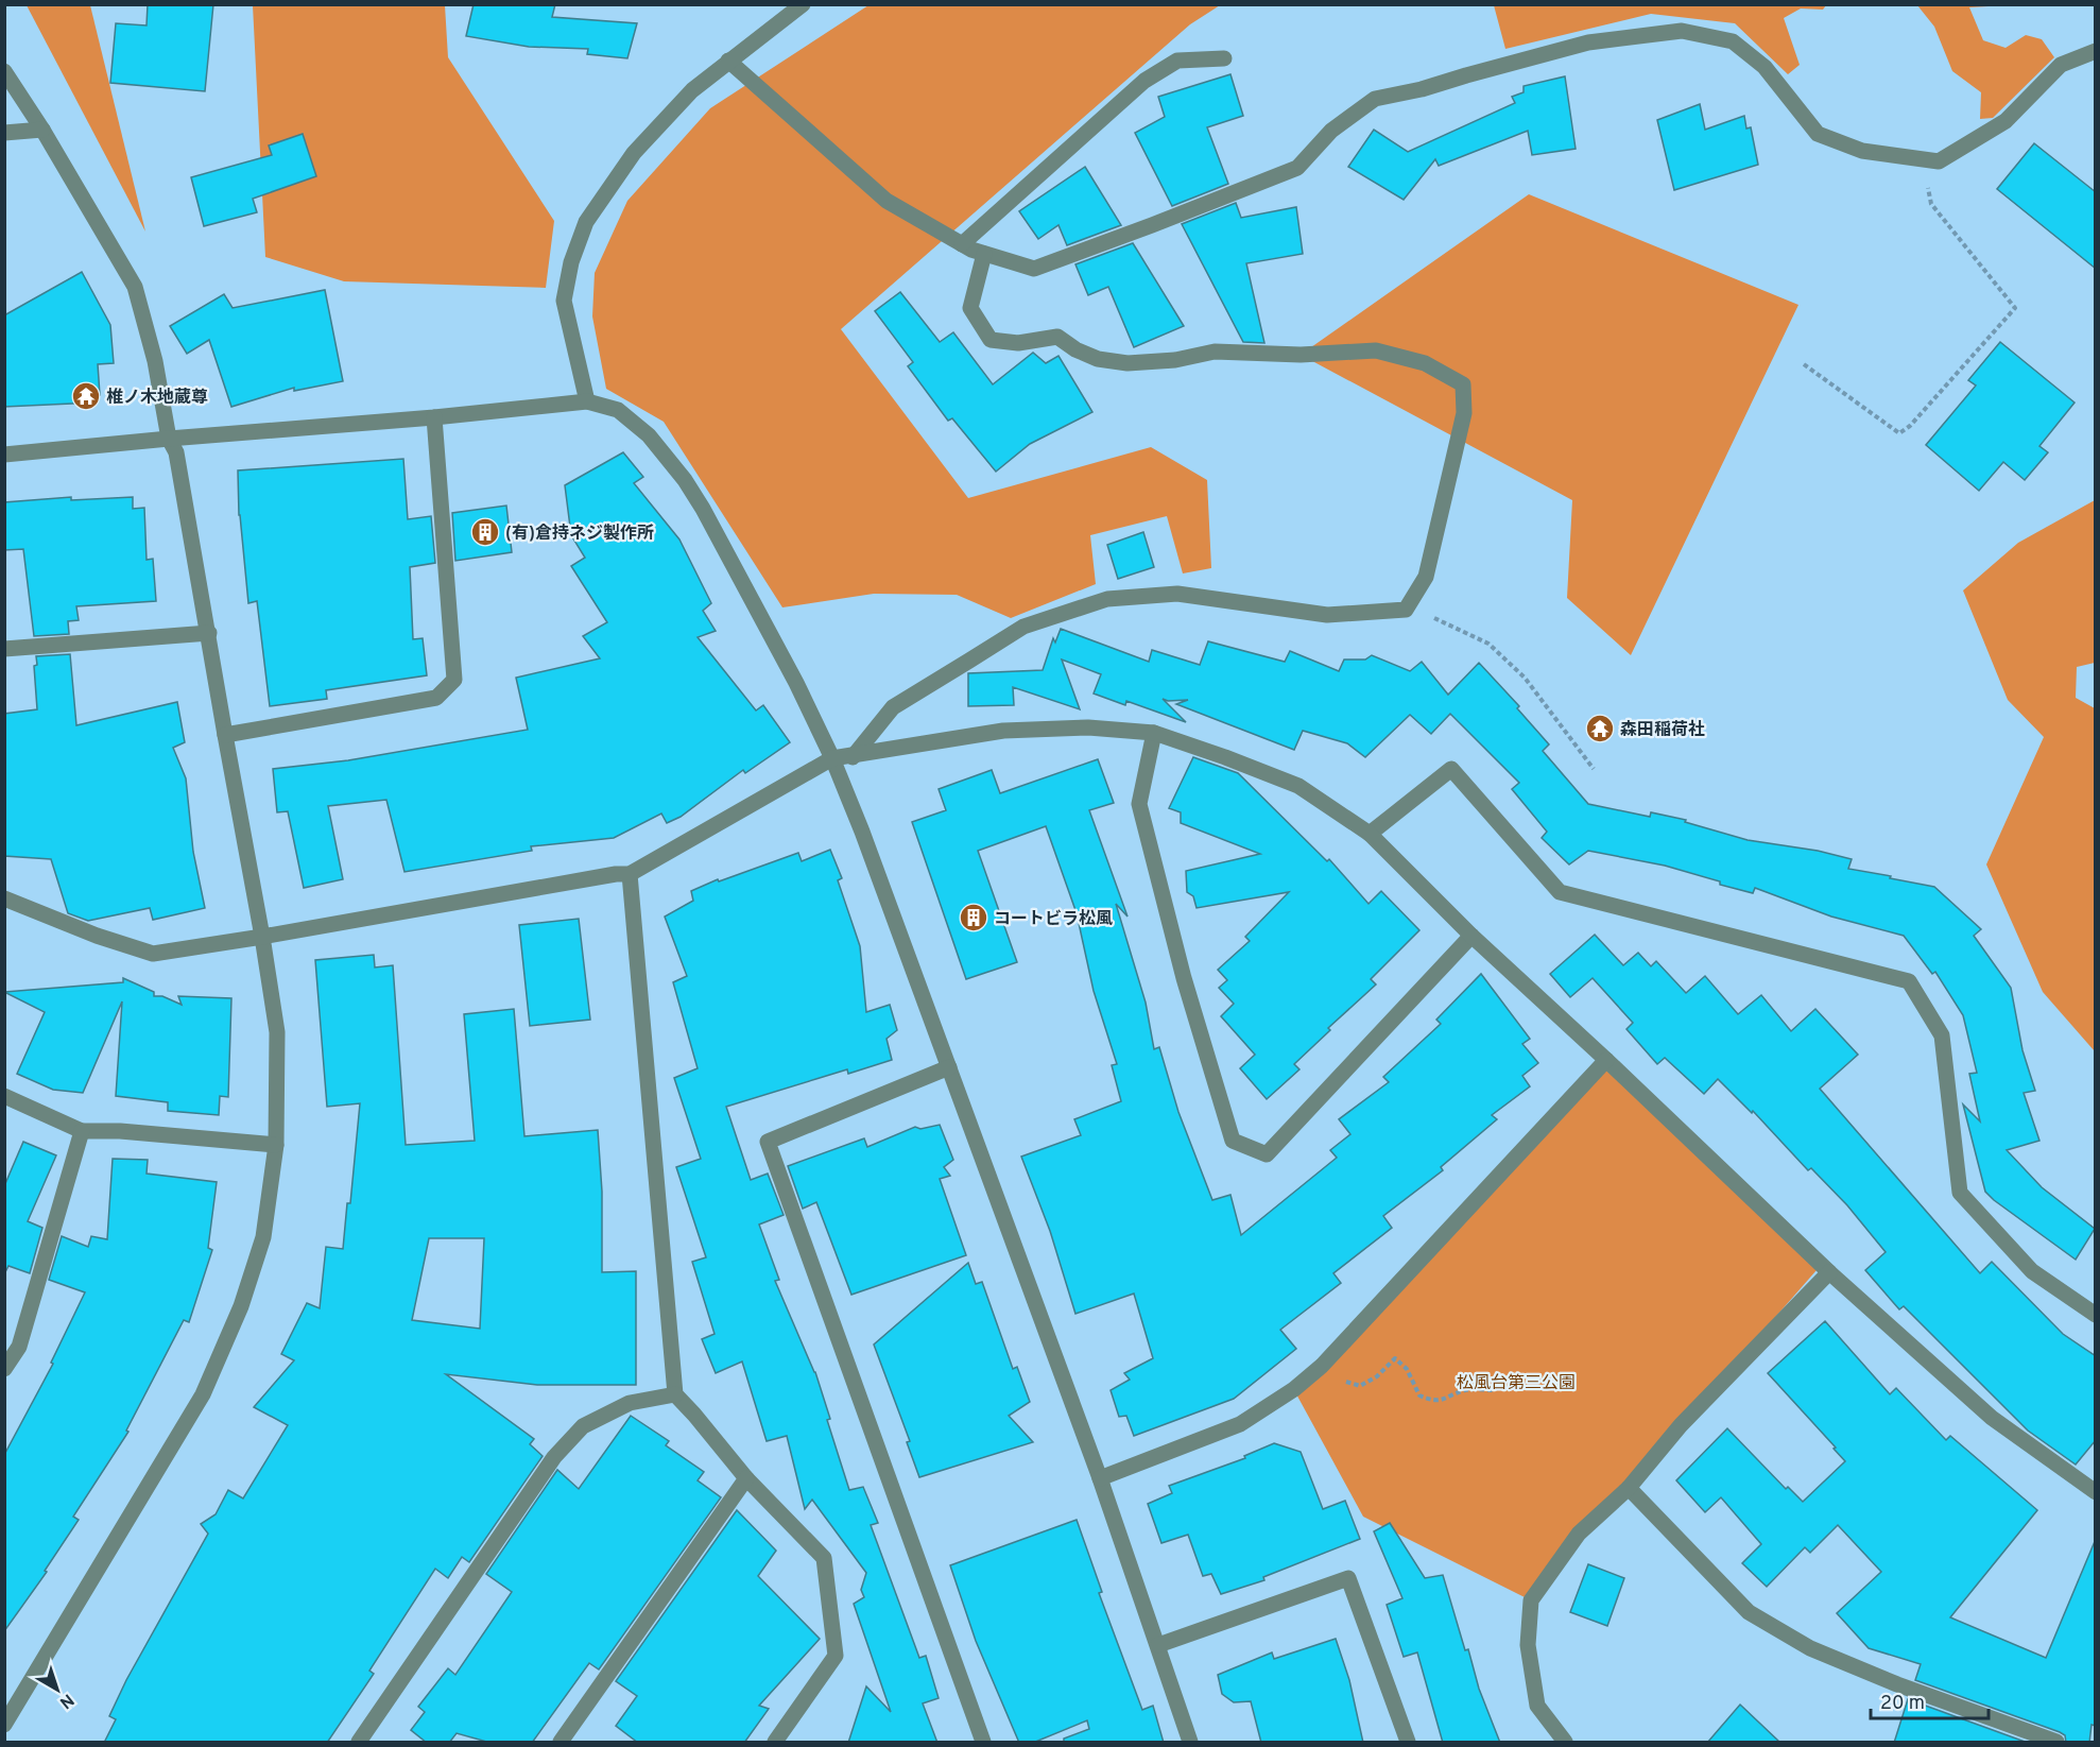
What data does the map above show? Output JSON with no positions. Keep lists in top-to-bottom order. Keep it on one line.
{"parks":["松風台第三公園"],"places":{"temple":["椎ノ木地蔵尊","森田稲荷社"],"building":["(有)倉持ネジ製作所","コートビラ松風"]},"scale_bar":"20 m","north":"bottom right"}
